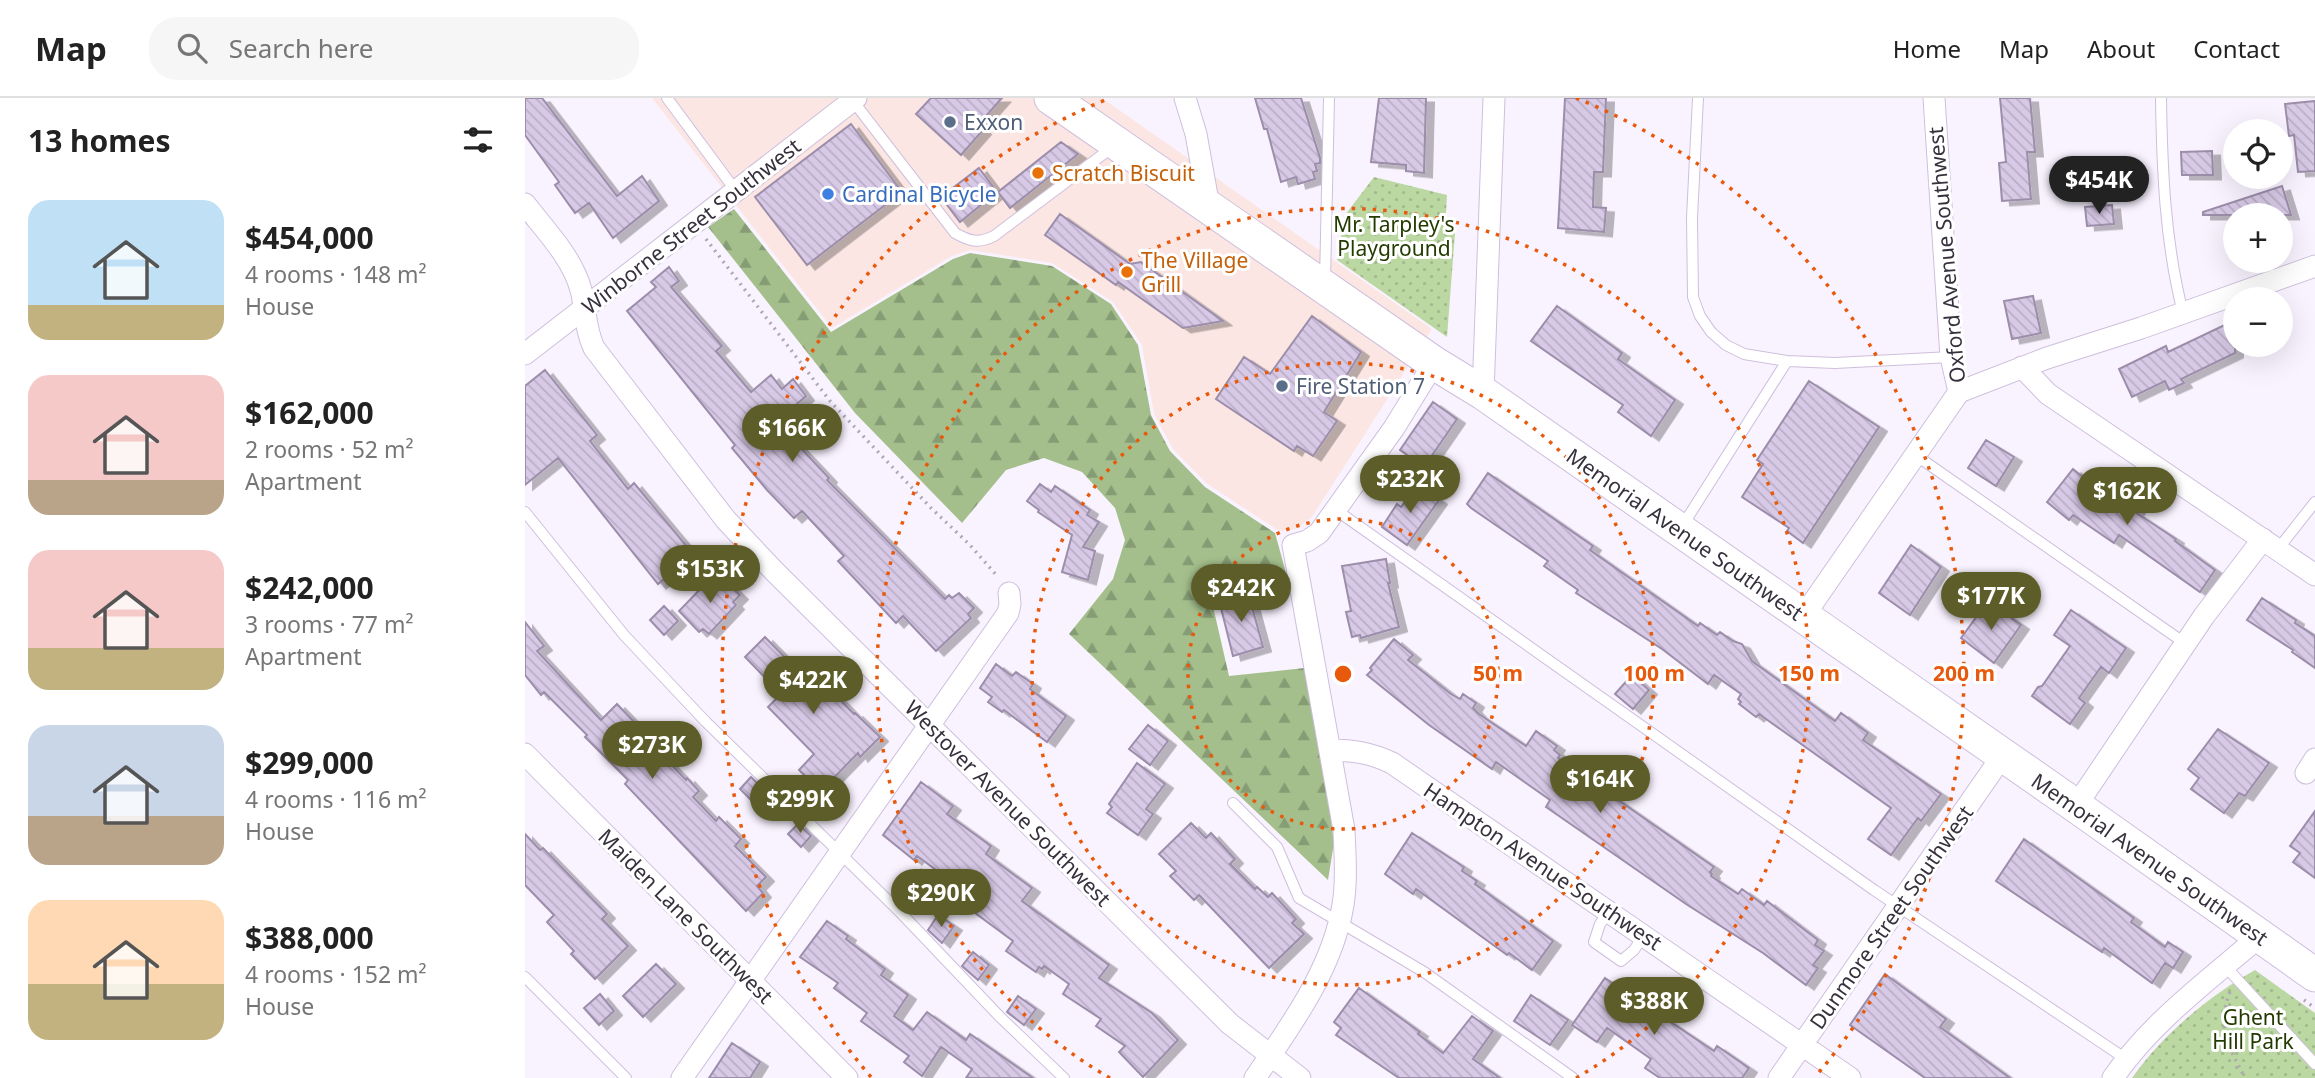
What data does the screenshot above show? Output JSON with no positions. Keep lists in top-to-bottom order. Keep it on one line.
{"streets":{"main road":["Memorial Avenue Southwest"],"street":["Winborne Street Southwest","Oxford Avenue Southwest","Westover Avenue Southwest","Hampton Avenue Southwest","Maiden Lane Southwest","Dunmore Street Southwest"]},"crossings":[["Winborne Street Southwest","Westover Avenue Southwest"],["Oxford Avenue Southwest","Memorial Avenue Southwest"],["Memorial Avenue Southwest","Dunmore Street Southwest"],["Hampton Avenue Southwest","Dunmore Street Southwest"]],"parks":["Mr. Tarpley's Playground","Ghent Hill Park"],"places":["Exxon","Scratch Biscuit","Cardinal Bicycle","The Village Grill","Fire Station 7"],"page":{"header":"Map","search":"Search here","nav":["Home","Map","About","Contact"],"heading":"13 homes","map_buttons":["+","−"],"price":["$454K","$166K","$232K","$162K","$153K","$242K","$177K","$422K","$273K","$164K","$299K","$290K","$388K"],"list":[{"name":"$454,000","note":"4 rooms · 148 m² · House"},{"name":"$162,000","note":"2 rooms · 52 m² · Apartment"},{"name":"$242,000","note":"3 rooms · 77 m² · Apartment"},{"name":"$299,000","note":"4 rooms · 116 m² · House"},{"name":"$388,000","note":"4 rooms · 152 m² · House"}]},"rings":["50 m","100 m","150 m","200 m"]}
